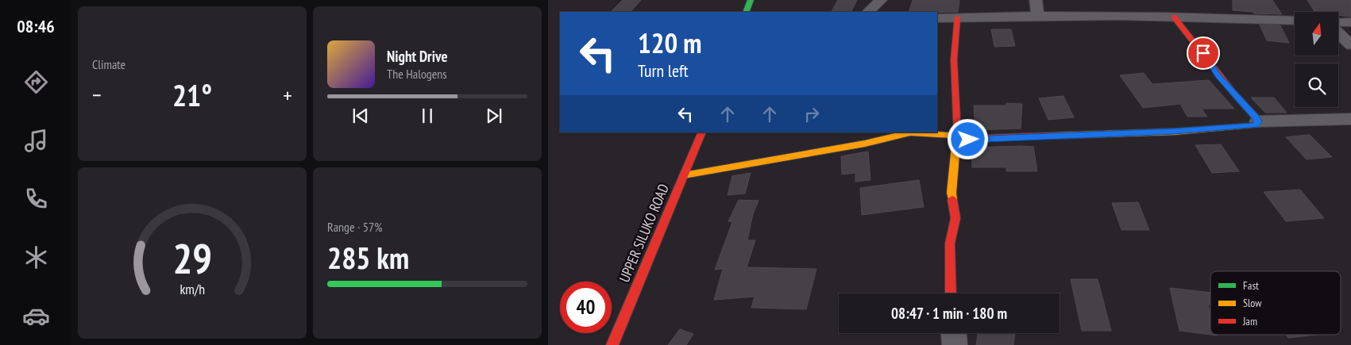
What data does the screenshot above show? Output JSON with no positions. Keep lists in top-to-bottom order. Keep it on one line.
{"streets":{"street":["UPPER SILUKO ROAD"]},"legend":["Fast","Slow","Jam"],"north":"top","page":{"tabs":"08:46","tile":["Climate",["Range · 57%","285 km"]],"turn":["120 m","Turn left"],"song":["Night Drive","The Halogens"],"heat":["−","21°","+"],"limit":"40","trip":"08:47 · 1 min · 180 m","gauge":["29","km/h"]}}
